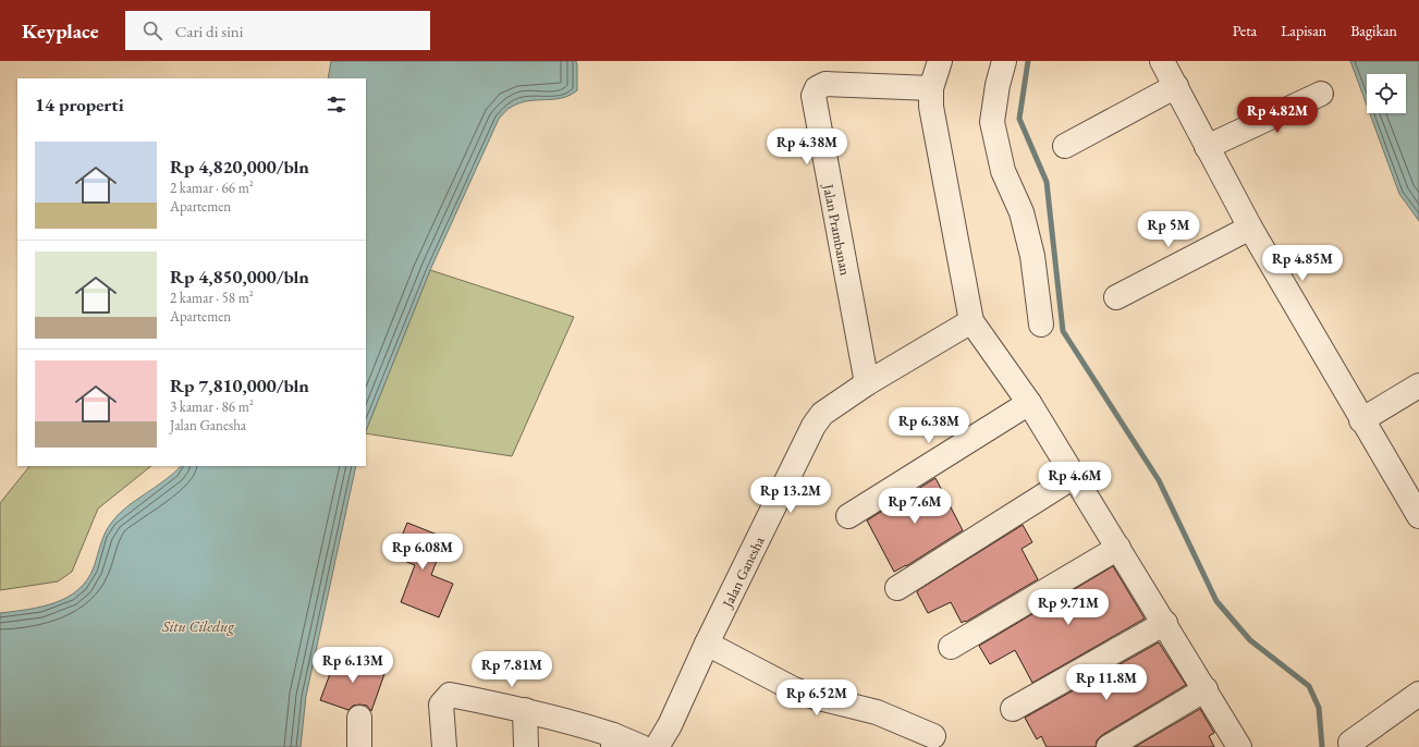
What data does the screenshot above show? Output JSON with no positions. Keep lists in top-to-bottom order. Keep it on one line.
{"streets":{"street":["Jalan Prambanan","Jalan Ganesha"]},"crossings":[["Jalan Prambanan","Jalan Ganesha"]],"water":["Situ Ciledug"],"page":{"header":"Keyplace","search":"Cari di sini","nav":["Peta","Lapisan","Bagikan"],"heading":"14 properti","price":["Rp 4.82M","Rp 4.38M","Rp 5M","Rp 4.85M","Rp 6.38M","Rp 4.6M","Rp 13.2M","Rp 7.6M","Rp 6.08M","Rp 9.71M","Rp 6.13M","Rp 7.81M","Rp 11.8M","Rp 6.52M"],"list":[{"name":"Rp 4,820,000/bln","note":"2 kamar · 66 m² · Apartemen"},{"name":"Rp 4,850,000/bln","note":"2 kamar · 58 m² · Apartemen"},{"name":"Rp 7,810,000/bln","note":"3 kamar · 86 m² · Jalan Ganesha"}]}}
